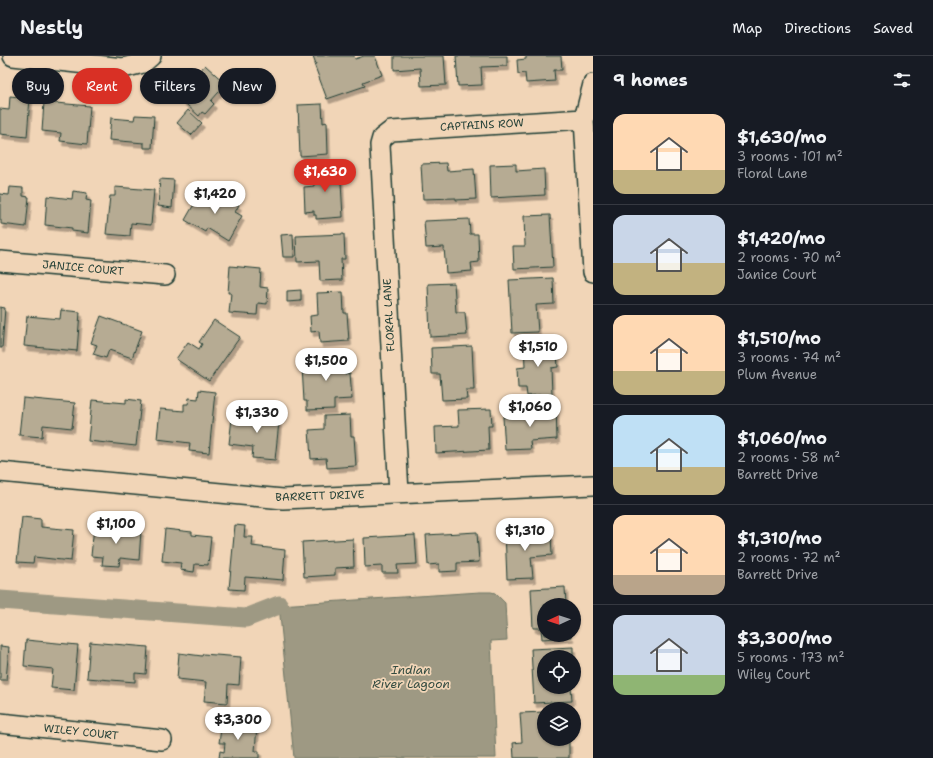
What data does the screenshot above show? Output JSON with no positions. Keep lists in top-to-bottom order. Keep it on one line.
{"streets":{"street":["CAPTAINS ROW","JANICE COURT","FLORAL LANE","BARRETT DRIVE","WILEY COURT"]},"crossings":[["CAPTAINS ROW","FLORAL LANE"],["FLORAL LANE","BARRETT DRIVE"]],"water":["Indian River Lagoon"],"north":"left","page":{"header":"Nestly","nav":["Map","Directions","Saved"],"heading":"9 homes","chip":["Buy","Rent","Filters","New"],"list":[{"name":"$1,630/mo","note":"3 rooms · 101 m² · Floral Lane"},{"name":"$1,420/mo","note":"2 rooms · 70 m² · Janice Court"},{"name":"$1,510/mo","note":"3 rooms · 74 m² · Plum Avenue"},{"name":"$1,060/mo","note":"2 rooms · 58 m² · Barrett Drive"},{"name":"$1,310/mo","note":"2 rooms · 72 m² · Barrett Drive"},{"name":"$3,300/mo","note":"5 rooms · 173 m² · Wiley Court"}],"price":["$1,630","$1,420","$1,510","$1,500","$1,060","$1,330","$1,100","$1,310","$3,300"]}}
